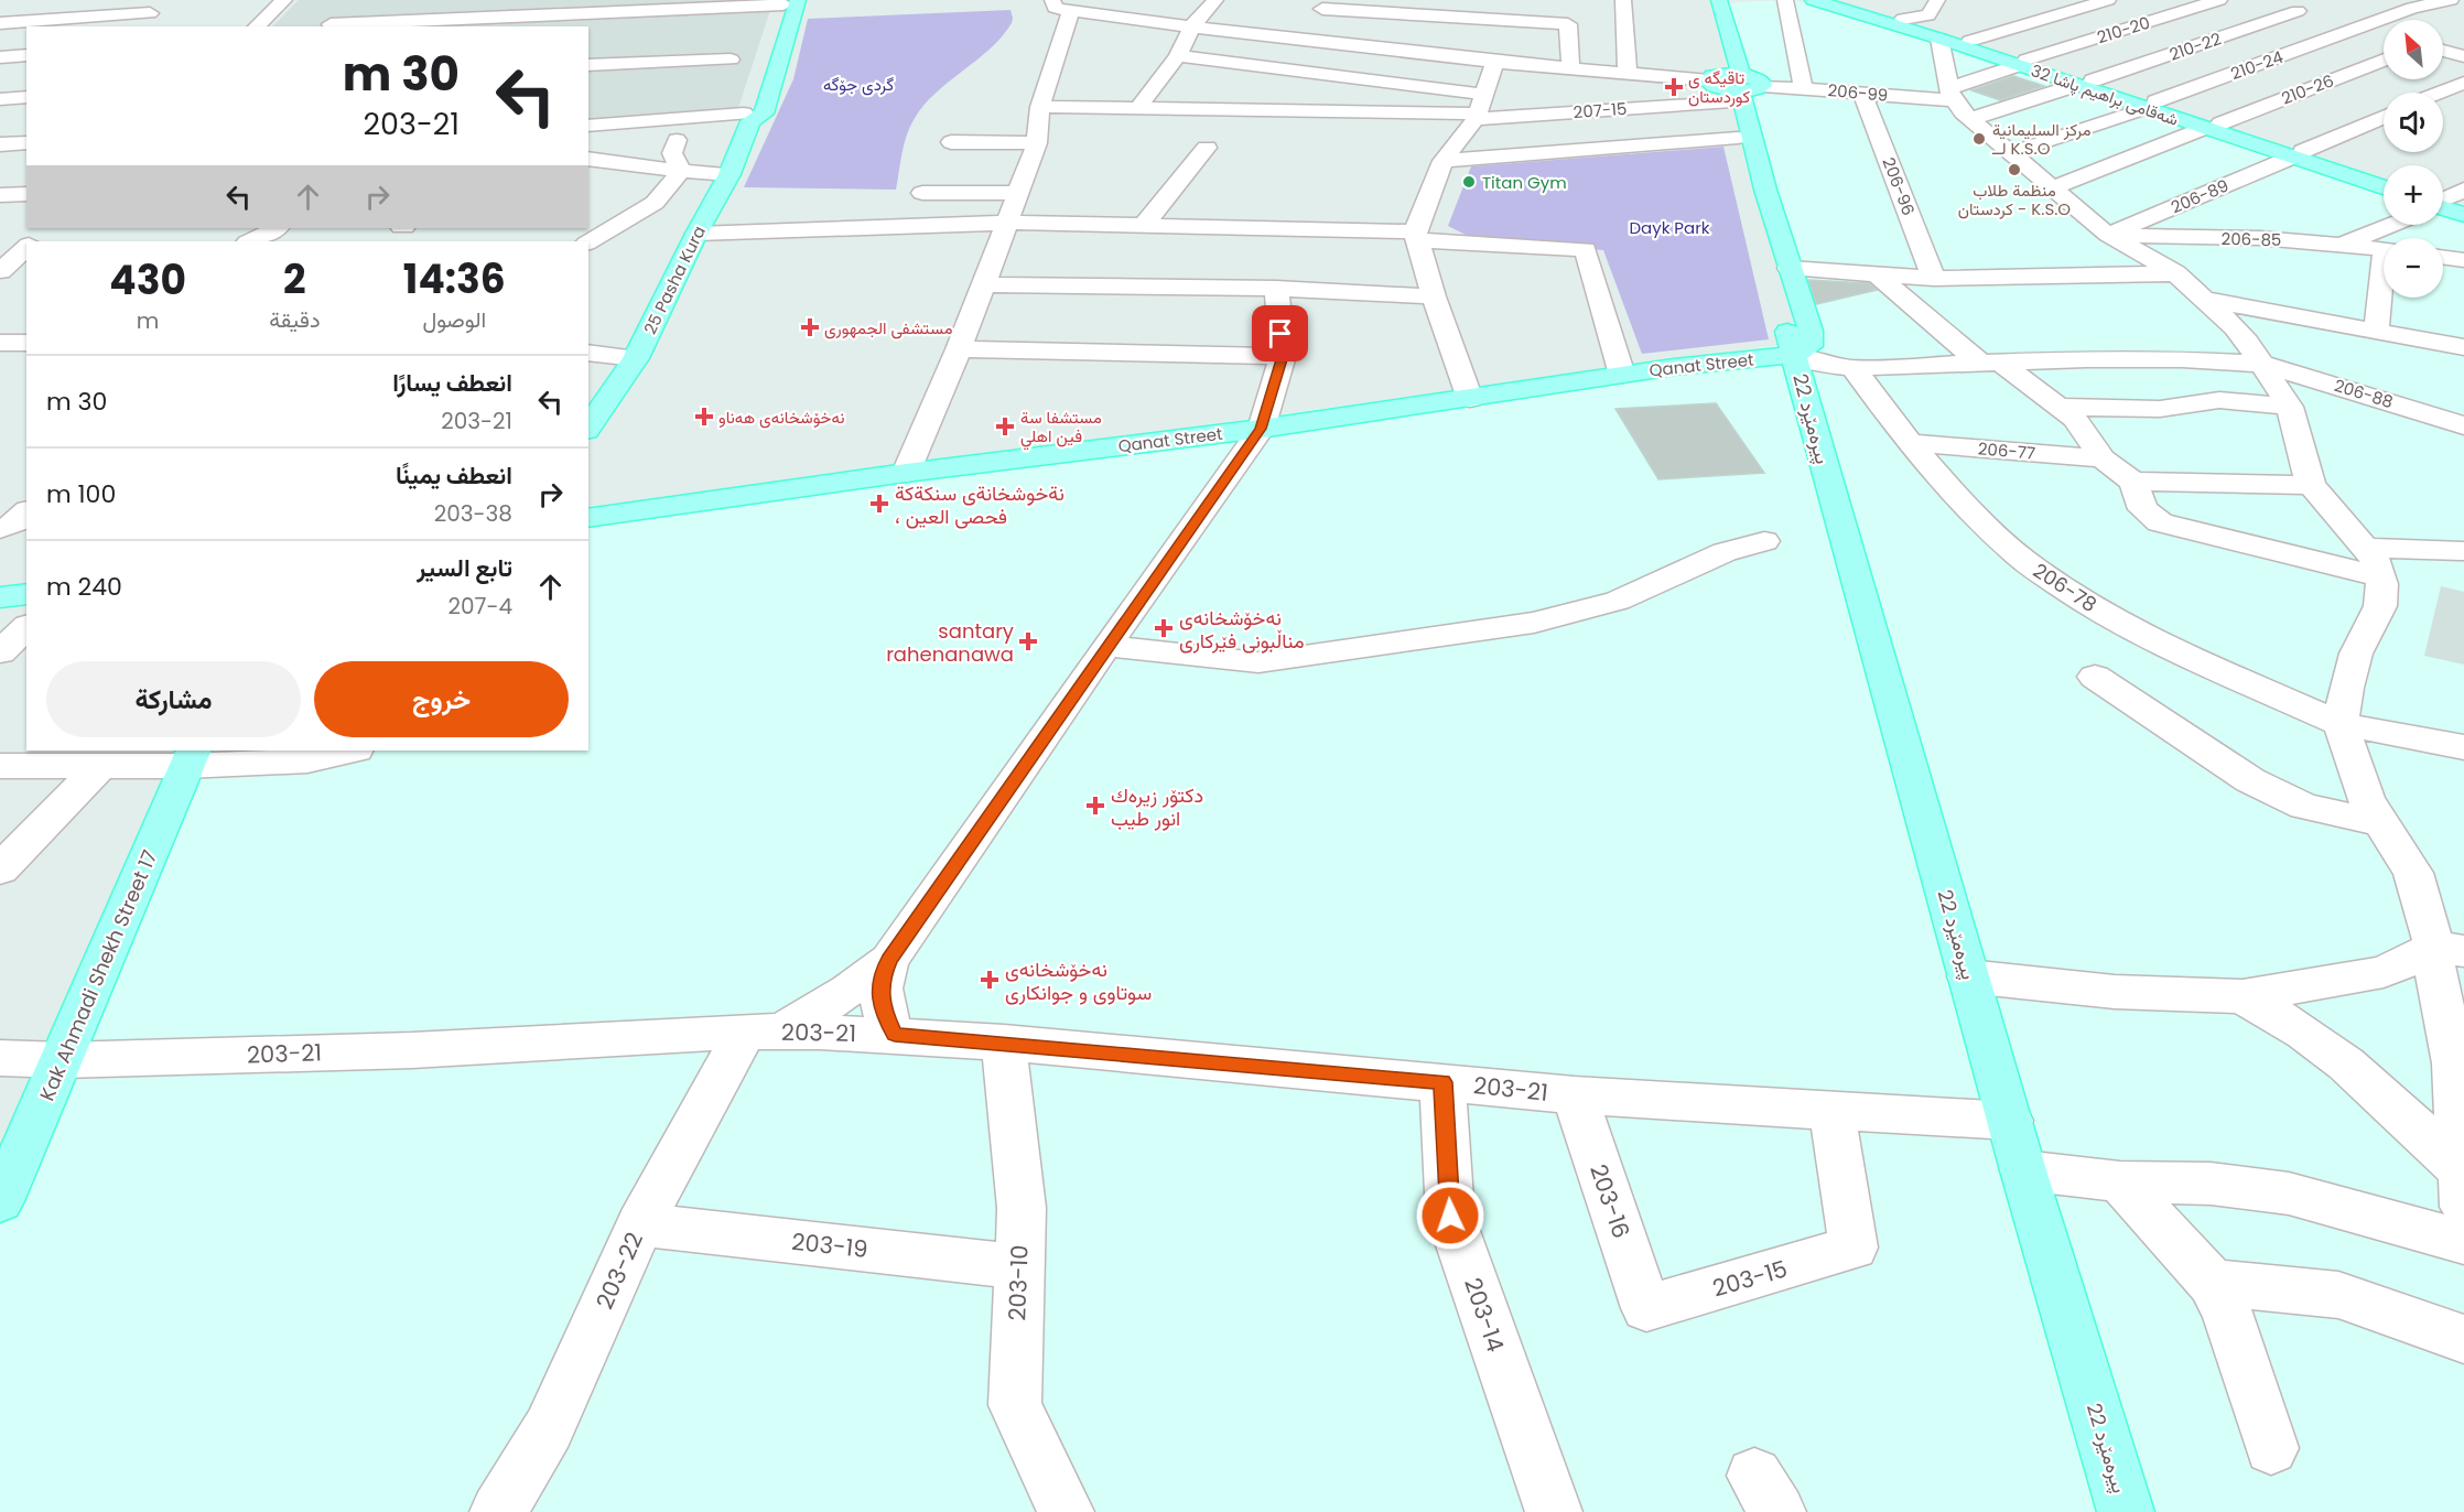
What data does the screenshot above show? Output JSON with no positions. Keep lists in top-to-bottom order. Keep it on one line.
{"streets":{"main road":["شەقامی براهیم پاشا 32","25 Pasha Kura","Qanat Street","22 پیرەمێرد","Kak Ahmadi Shekh Street 17"],"street":["210-20","210-22","210-24","210-26","206-99","207-15","206-96","206-89","206-85","206-88","206-77","206-78","203-21","203-16","203-19","203-22","203-15","203-10","203-14"]},"crossings":[["210-20","210-22"],["210-20","206-99"],["210-20","شەقامی براهیم پاشا 32"],["210-22","206-99"],["210-22","شەقامی براهیم پاشا 32"],["210-24","شەقامی براهیم پاشا 32"],["210-26","شەقامی براهیم پاشا 32"],["206-99","206-96"],["شەقامی براهیم پاشا 32","206-89"],["207-15","22 پیرەمێرد"],["206-89","206-85"],["Qanat Street","206-88"],["Qanat Street","22 پیرەمێرد"],["206-88","22 پیرەمێرد"],["206-88","206-78"],["22 پیرەمێرد","203-21"],["206-77","206-78"],["Kak Ahmadi Shekh Street 17","203-21"],["203-21","203-16"],["203-21","203-22"],["203-21","203-15"],["203-21","203-10"],["203-21","203-14"],["203-16","203-15"],["203-19","203-22"],["203-19","203-10"]],"parks":["گردی جۆگە","Dayk Park"],"places":{"health":["تاقيگه ى كوردستان","مستشفى الجمهورى","نەخۆشخانەی ھەناو","مستشفا سة فين اهلي","نةخوشخانةى سنكةكة ، فحصى العين","نەخۆشخانەی مناڵبونی فێرکاری","santary rahenanawa","دکتۆر زیرەك انور طیب","نەخۆشخانەی سوتاوی و جوانکاری"],"other":["مرکز السلیمانیة لــ K.S.O","منظمة طلاب كردستان - K.S.O","Titan Gym"]},"north":"top left","page":{"map_buttons":["+","−"],"turn":["30 m","203-21"],"eta":["14:36","الوصول","2","دقيقة","430","m"],"list":[{"name":"انعطف يسارًا","note":"203-21","value":"30 m"},{"name":"انعطف يمينًا","note":"203-38","value":"100 m"},{"name":"تابع السير","note":"207-4","value":"240 m"}],"buttons":["خروج","مشاركة"]}}
